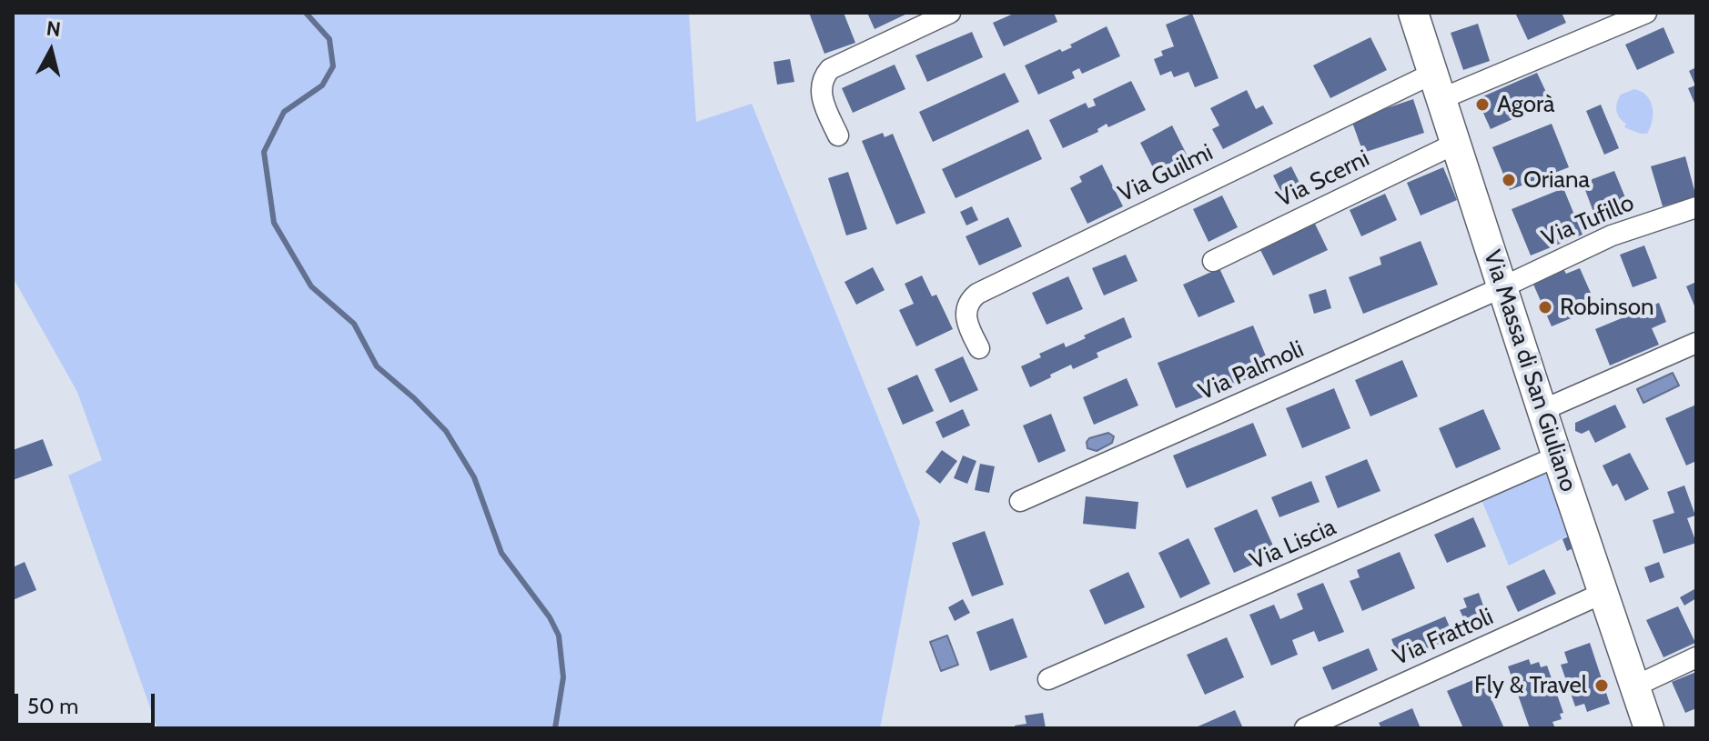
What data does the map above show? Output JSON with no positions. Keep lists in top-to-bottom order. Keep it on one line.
{"streets":{"street":["Via Guilmi","Via Scerni","Via Tufillo","Via Palmoli","Via Massa di San Giuliano","Via Liscia","Via Frattoli"]},"crossings":[["Via Guilmi","Via Massa di San Giuliano"],["Via Scerni","Via Massa di San Giuliano"],["Via Tufillo","Via Palmoli"],["Via Tufillo","Via Massa di San Giuliano"],["Via Palmoli","Via Massa di San Giuliano"],["Via Massa di San Giuliano","Via Liscia"],["Via Massa di San Giuliano","Via Frattoli"]],"places":["Agorà","Oriana","Robinson","Fly & Travel"],"scale_bar":"50 m","north":"top"}
